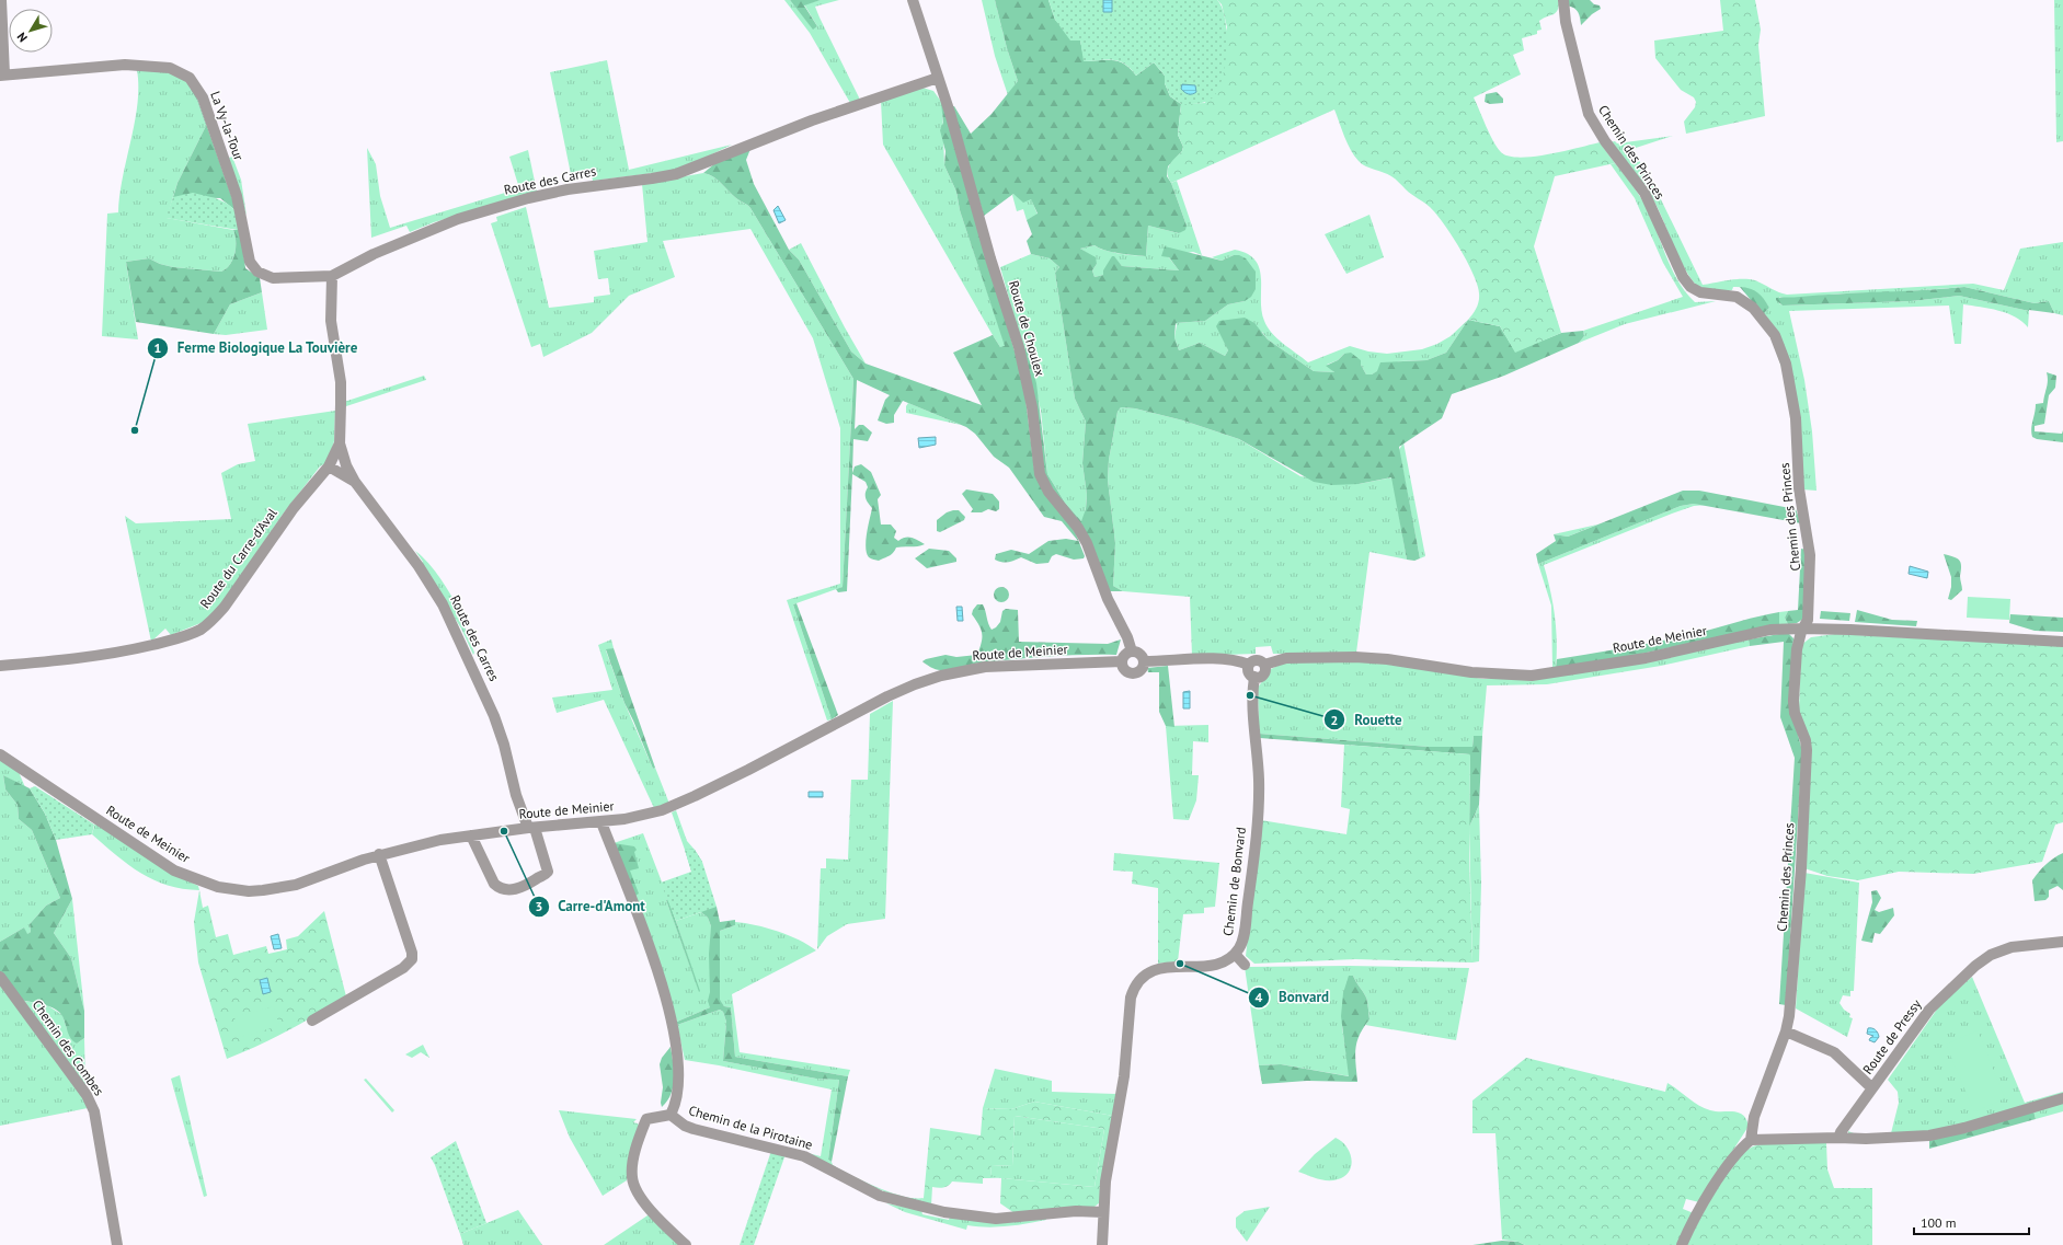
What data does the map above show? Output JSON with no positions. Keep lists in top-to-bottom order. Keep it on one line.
{"streets":{"street":["La Vy-la-Tour","Chemin des Princes","Route des Carres","Route de Choulex","Route du Carre-d'Aval","Route de Meinier","Chemin de Bonvard","Route de Pressy","Chemin des Combes","Chemin de la Pirotaine"]},"crossings":[["La Vy-la-Tour","Route des Carres"],["Chemin des Princes","Route de Meinier"],["Route des Carres","Route de Choulex"],["Route des Carres","Route du Carre-d'Aval"],["Route des Carres","Route de Meinier"],["Route de Choulex","Route de Meinier"],["Route de Meinier","Chemin de Bonvard"],["Chemin de Bonvard","Chemin de la Pirotaine"]],"places":["Ferme Biologique La Touvière","Rouette","Carre-d'Amont","Bonvard"],"scale_bar":"100 m","north":"bottom left"}
